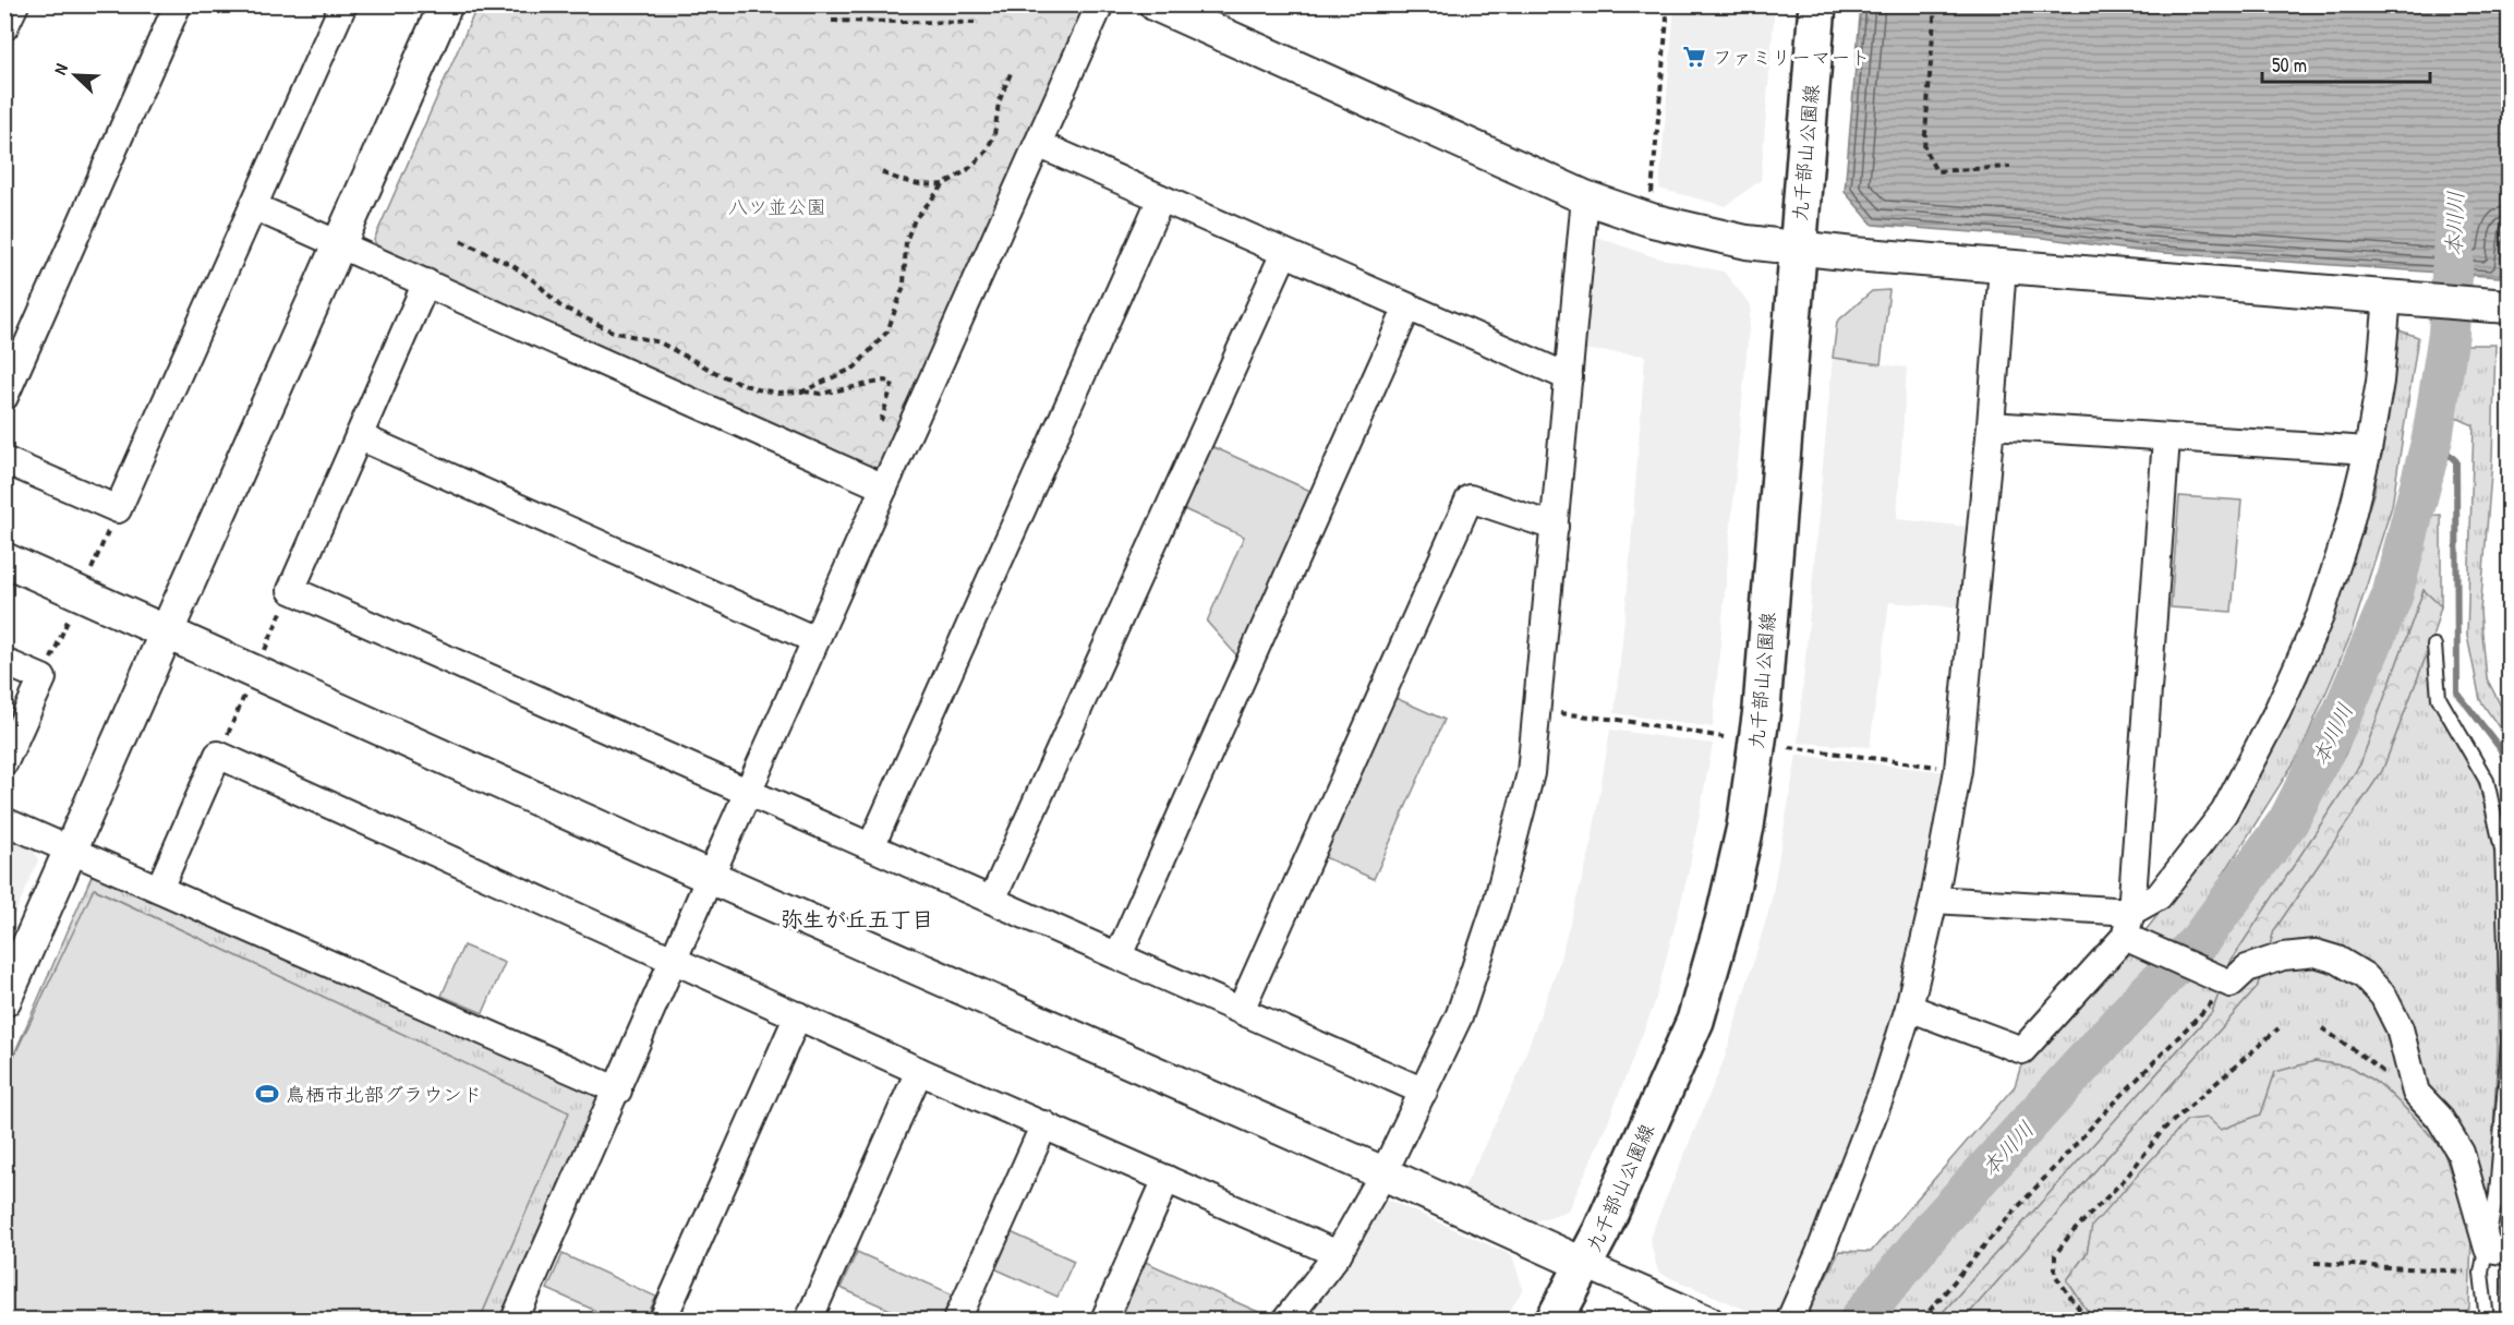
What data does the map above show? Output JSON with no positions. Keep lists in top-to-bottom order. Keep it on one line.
{"streets":{"main road":["九千部山公園線"]},"districts":["弥生が丘五丁目"],"water":["本川川"],"parks":["八ツ並公園"],"places":{"supermarket":["ファミリーマート"],"sports":["鳥栖市北部グラウンド"]},"scale_bar":"50 m","north":"top left"}
